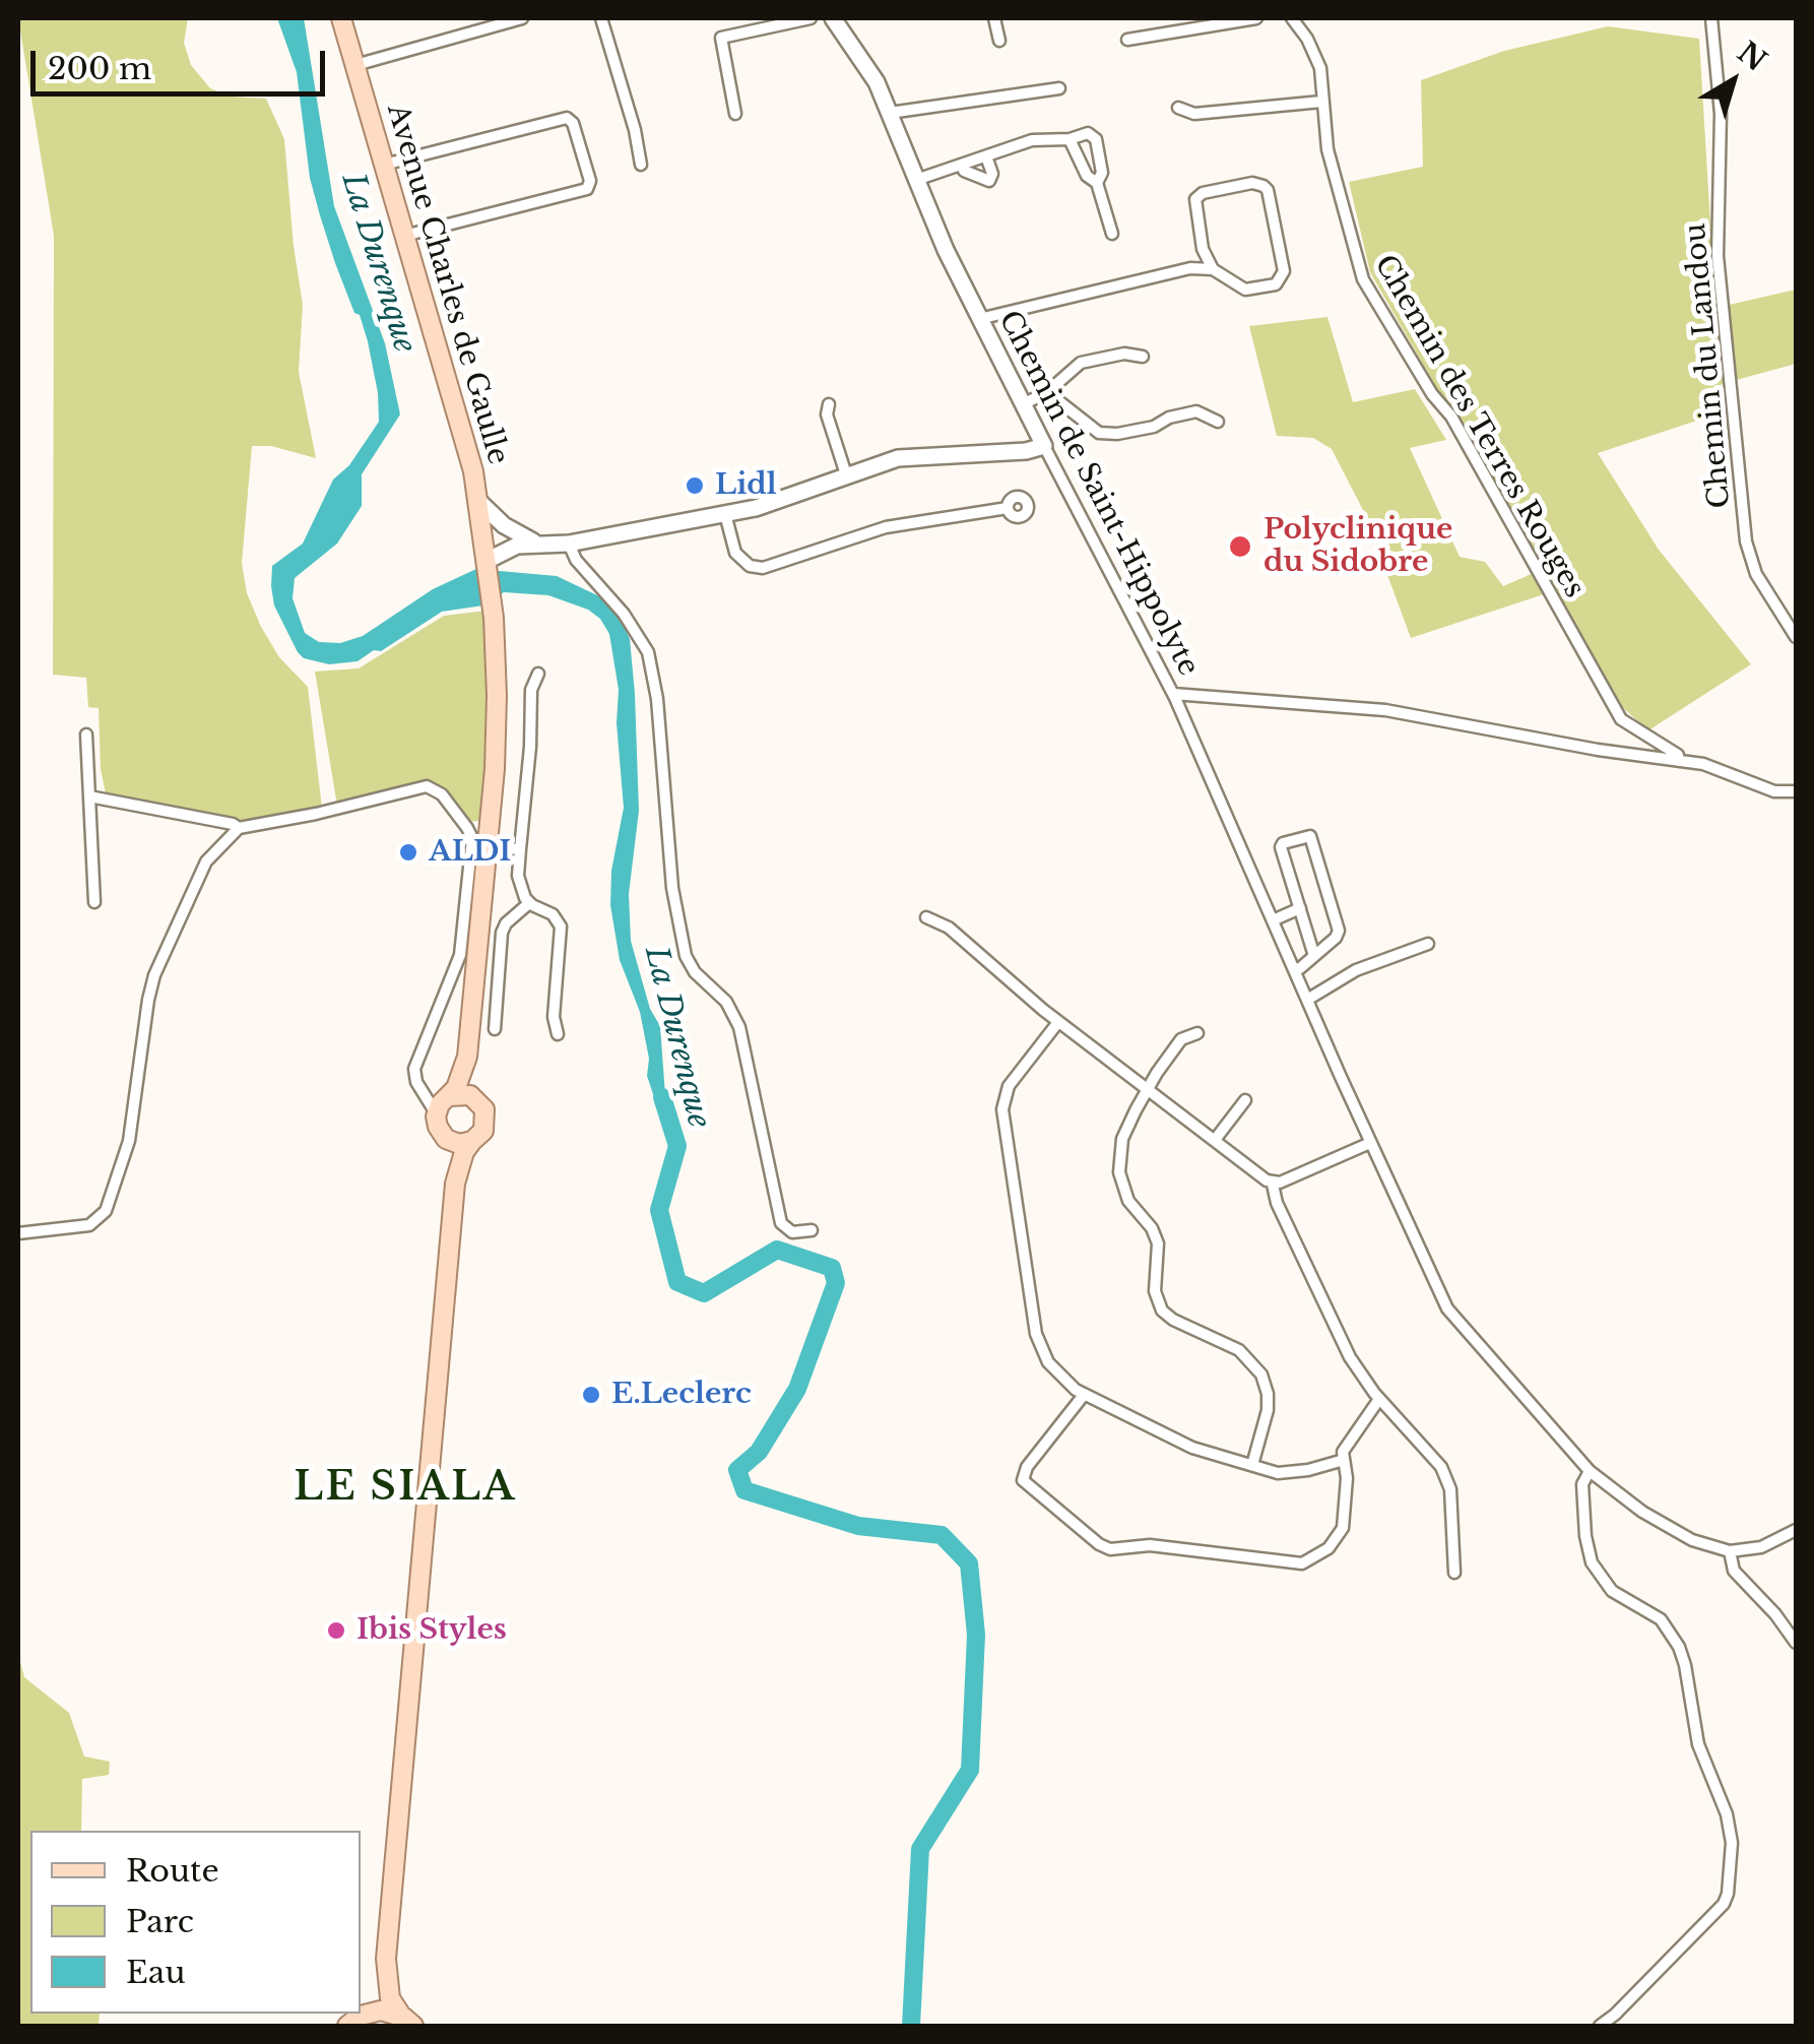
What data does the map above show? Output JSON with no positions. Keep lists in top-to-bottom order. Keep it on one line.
{"streets":{"main road":["Avenue Charles de Gaulle"],"street":["Chemin du Landou","Chemin des Terres Rouges","Chemin de Saint-Hippolyte"]},"districts":["LE SIALA"],"water":["La Durenque"],"places":["Lidl","Polyclinique du Sidobre","ALDI","E.Leclerc","Ibis Styles"],"legend":["Route","Parc","Eau"],"scale_bar":"200 m","north":"top right"}
